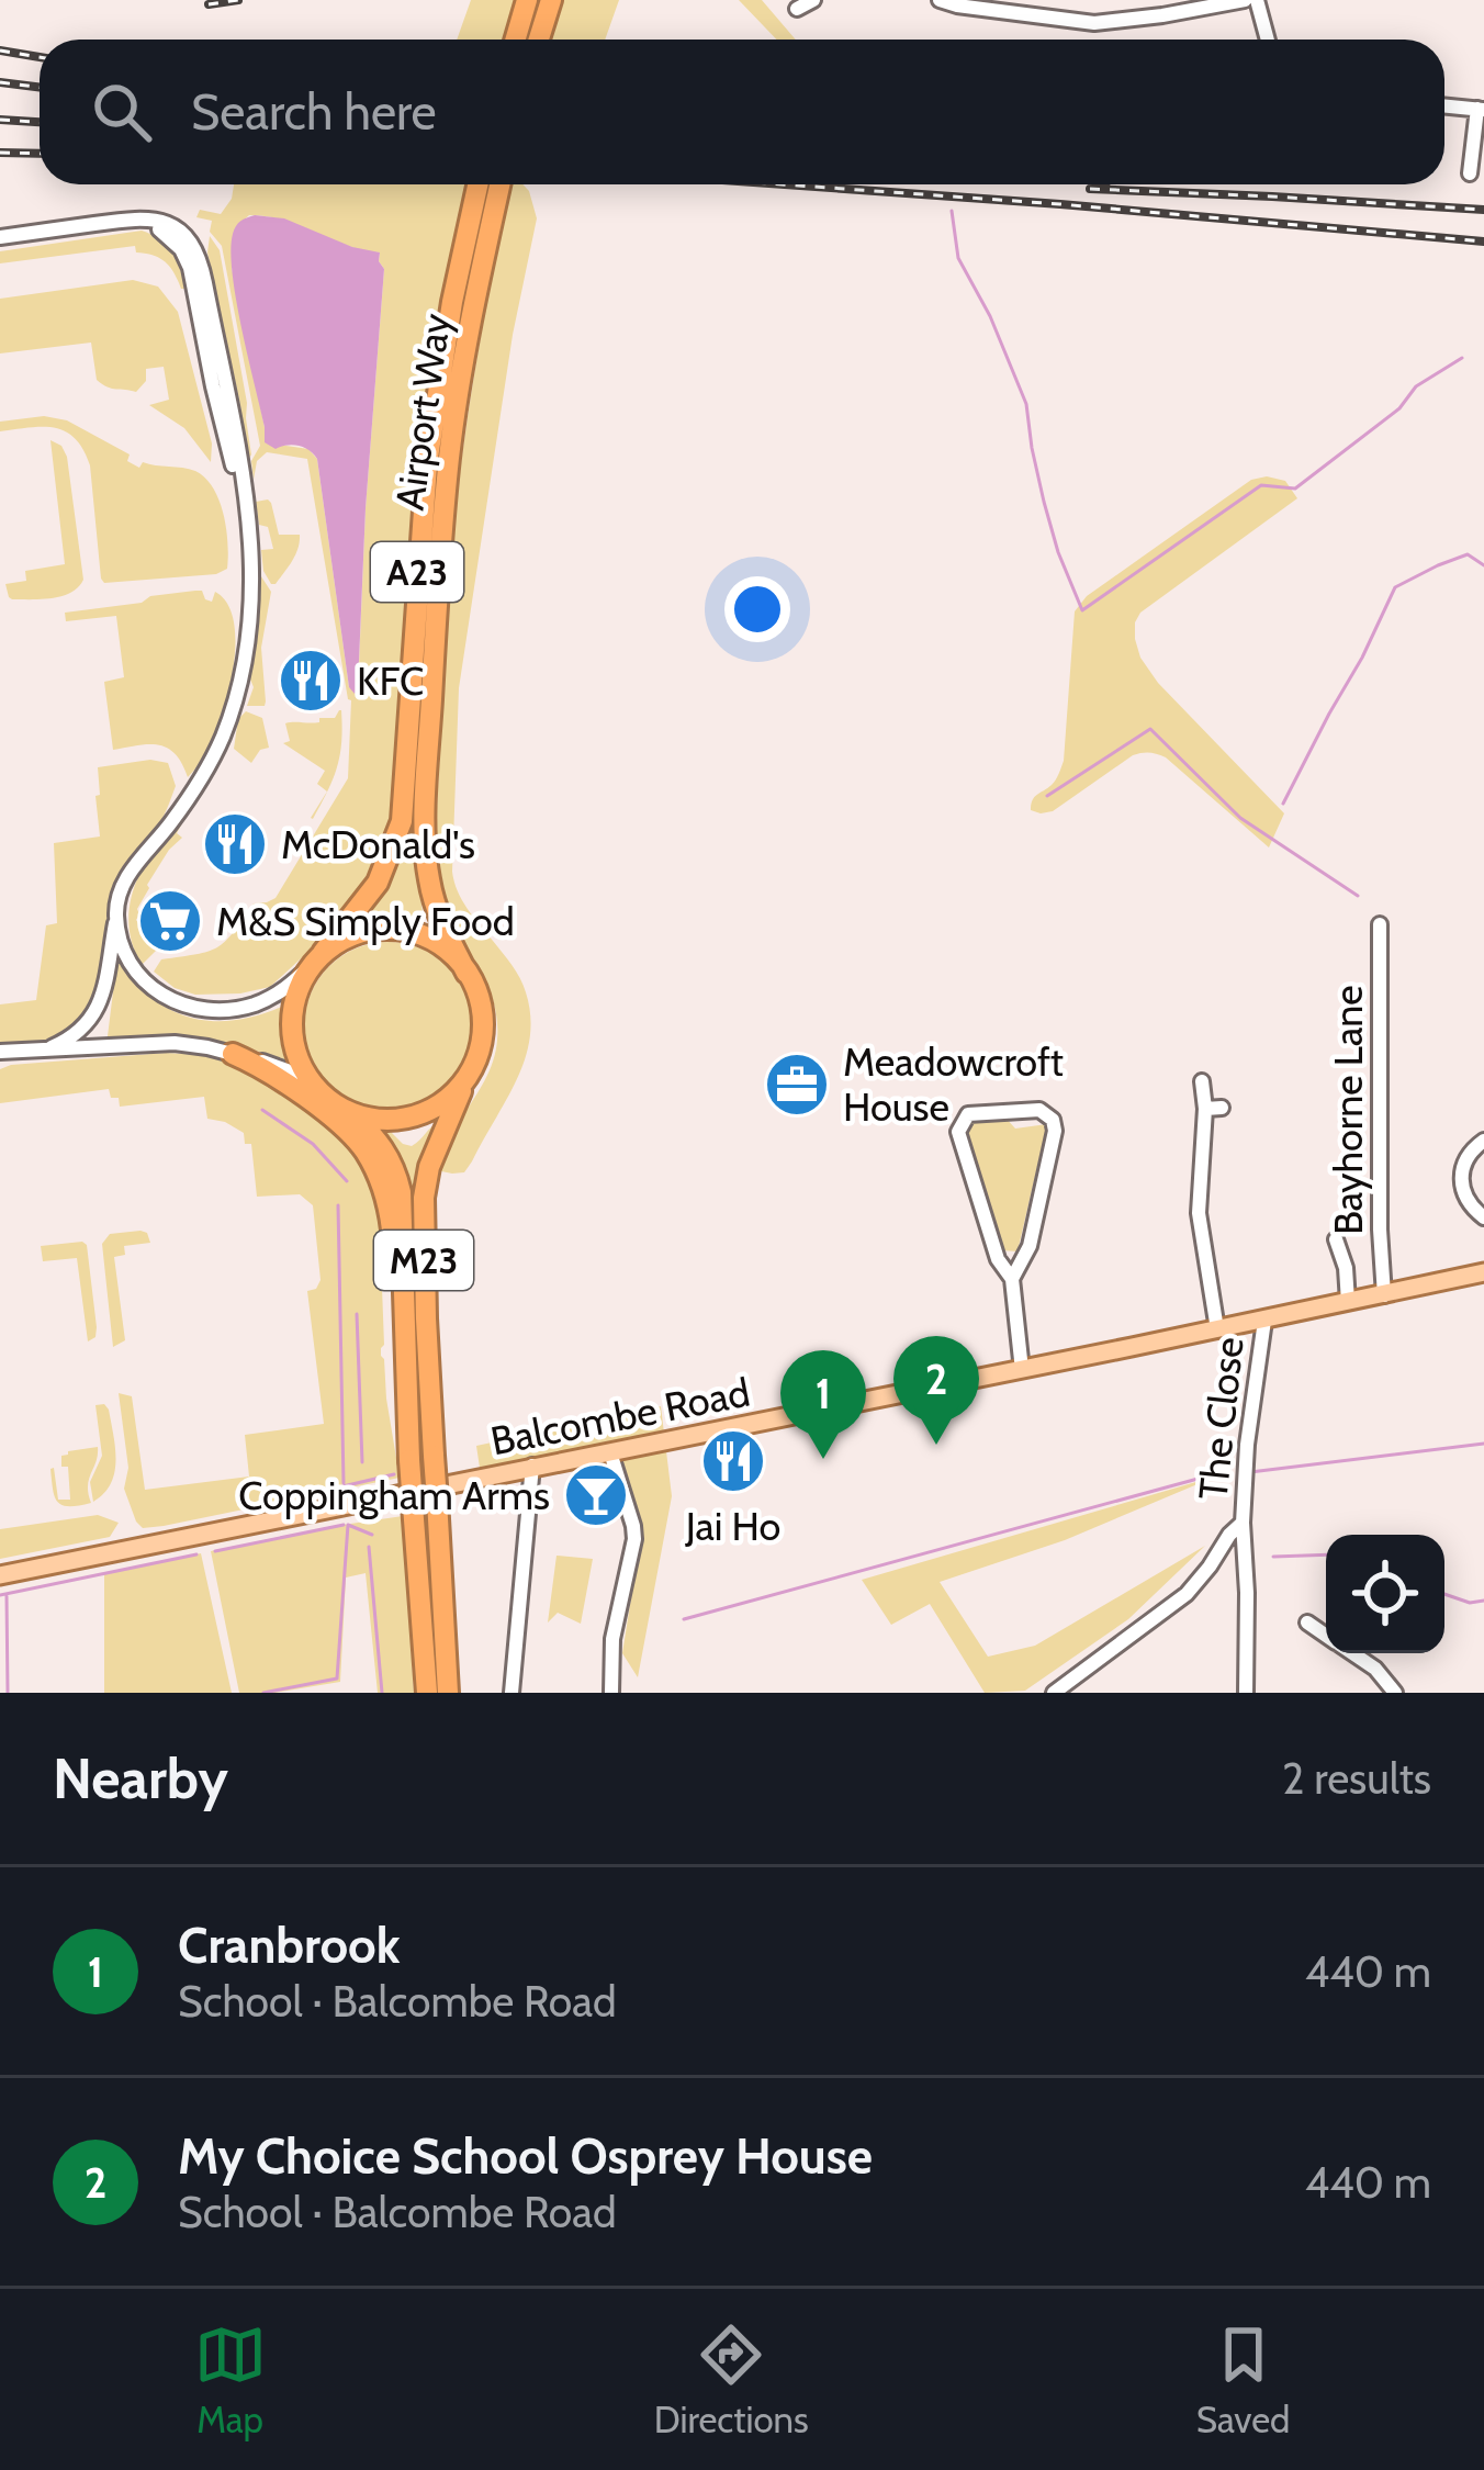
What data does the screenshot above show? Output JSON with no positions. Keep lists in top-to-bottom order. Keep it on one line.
{"streets":{"highway":["Airport Way","A23","M23"],"main road":["Balcombe Road"],"street":["Bayhorne Lane","The Close"]},"crossings":[["Airport Way","M23"],["Bayhorne Lane","Balcombe Road"],["Balcombe Road","The Close"]],"places":{"restaurant":["KFC","McDonald's","Jai Ho"],"supermarket":["M&S Simply Food"],"office":["Meadowcroft House"],"bar":["Coppingham Arms"]},"page":{"search":"Search here","pins":["2","1"],"heading":["Nearby","2 results"],"list":[{"mark":"1","name":"Cranbrook","note":"School · Balcombe Road","value":"440 m"},{"mark":"2","name":"My Choice School Osprey House","note":"School · Balcombe Road","value":"440 m"}],"nav":["Map","Directions","Saved"]}}
